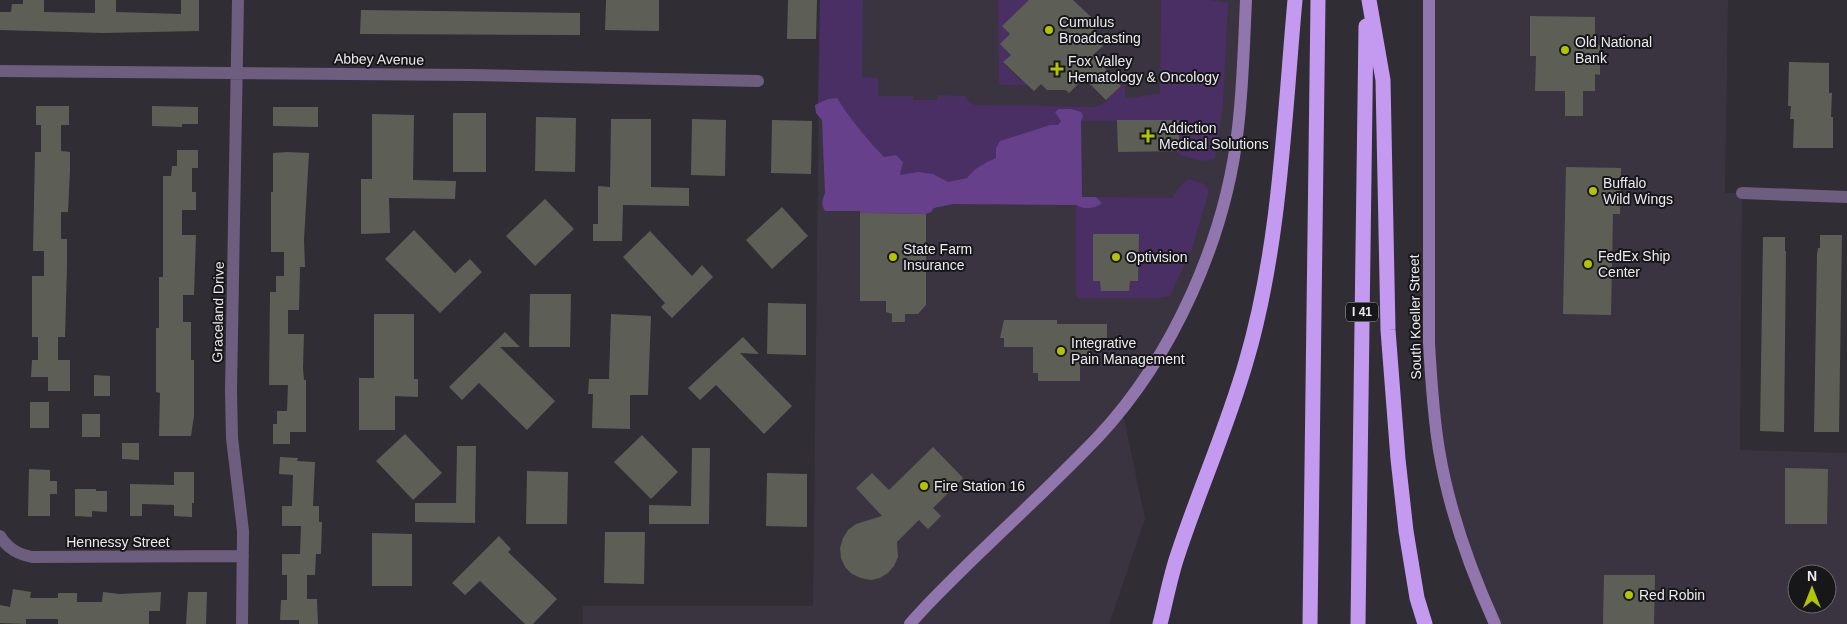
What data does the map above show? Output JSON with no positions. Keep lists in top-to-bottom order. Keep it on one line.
{"streets":{"highway":["I 41"],"street":["Abbey Avenue","Graceland Drive","South Koeller Street","Hennessy Street"]},"crossings":[["Abbey Avenue","Graceland Drive"],["Graceland Drive","Hennessy Street"]],"places":{"other":["Cumulus Broadcasting","Old National Bank","Buffalo Wild Wings","State Farm Insurance","Optivision","FedEx Ship Center","Integrative Pain Management","Fire Station 16","Red Robin"],"health":["Fox Valley Hematology & Oncology","Addiction Medical Solutions"]},"north":"top"}
